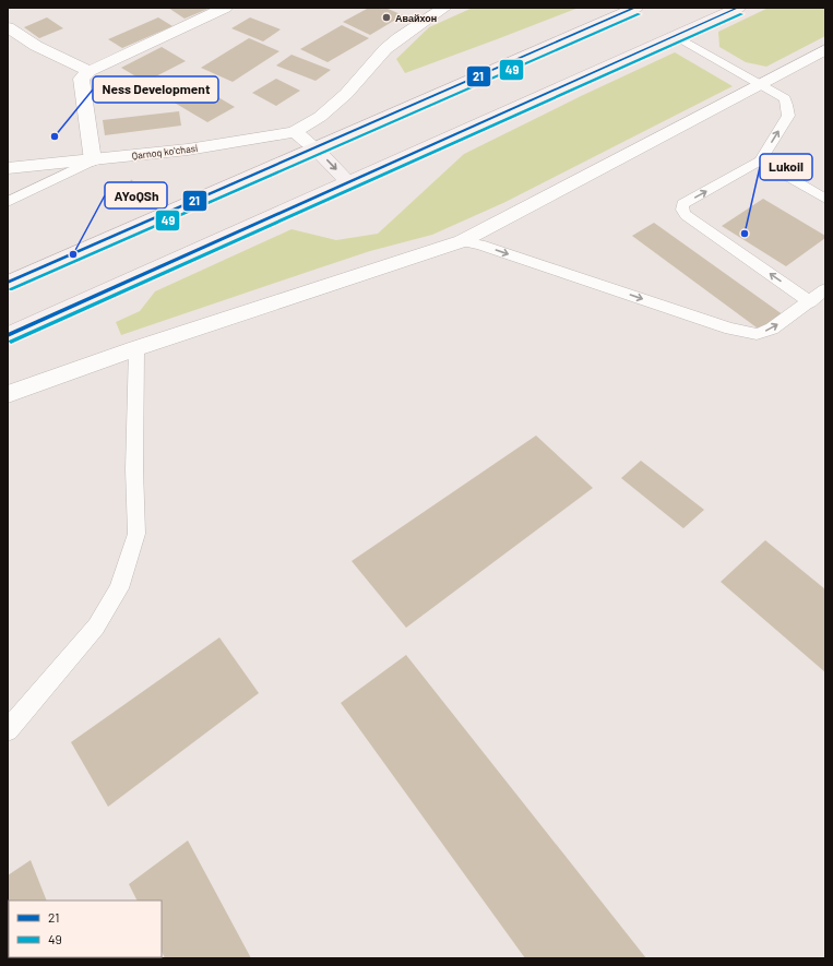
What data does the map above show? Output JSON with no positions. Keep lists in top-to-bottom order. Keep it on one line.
{"streets":{"street":["Qarnoq koʻchasi"]},"places":["Авайхон","Ness Development","Lukoil","AYoQSh"],"lines":["transit line 21","transit line 49"],"legend":["21","49"]}
